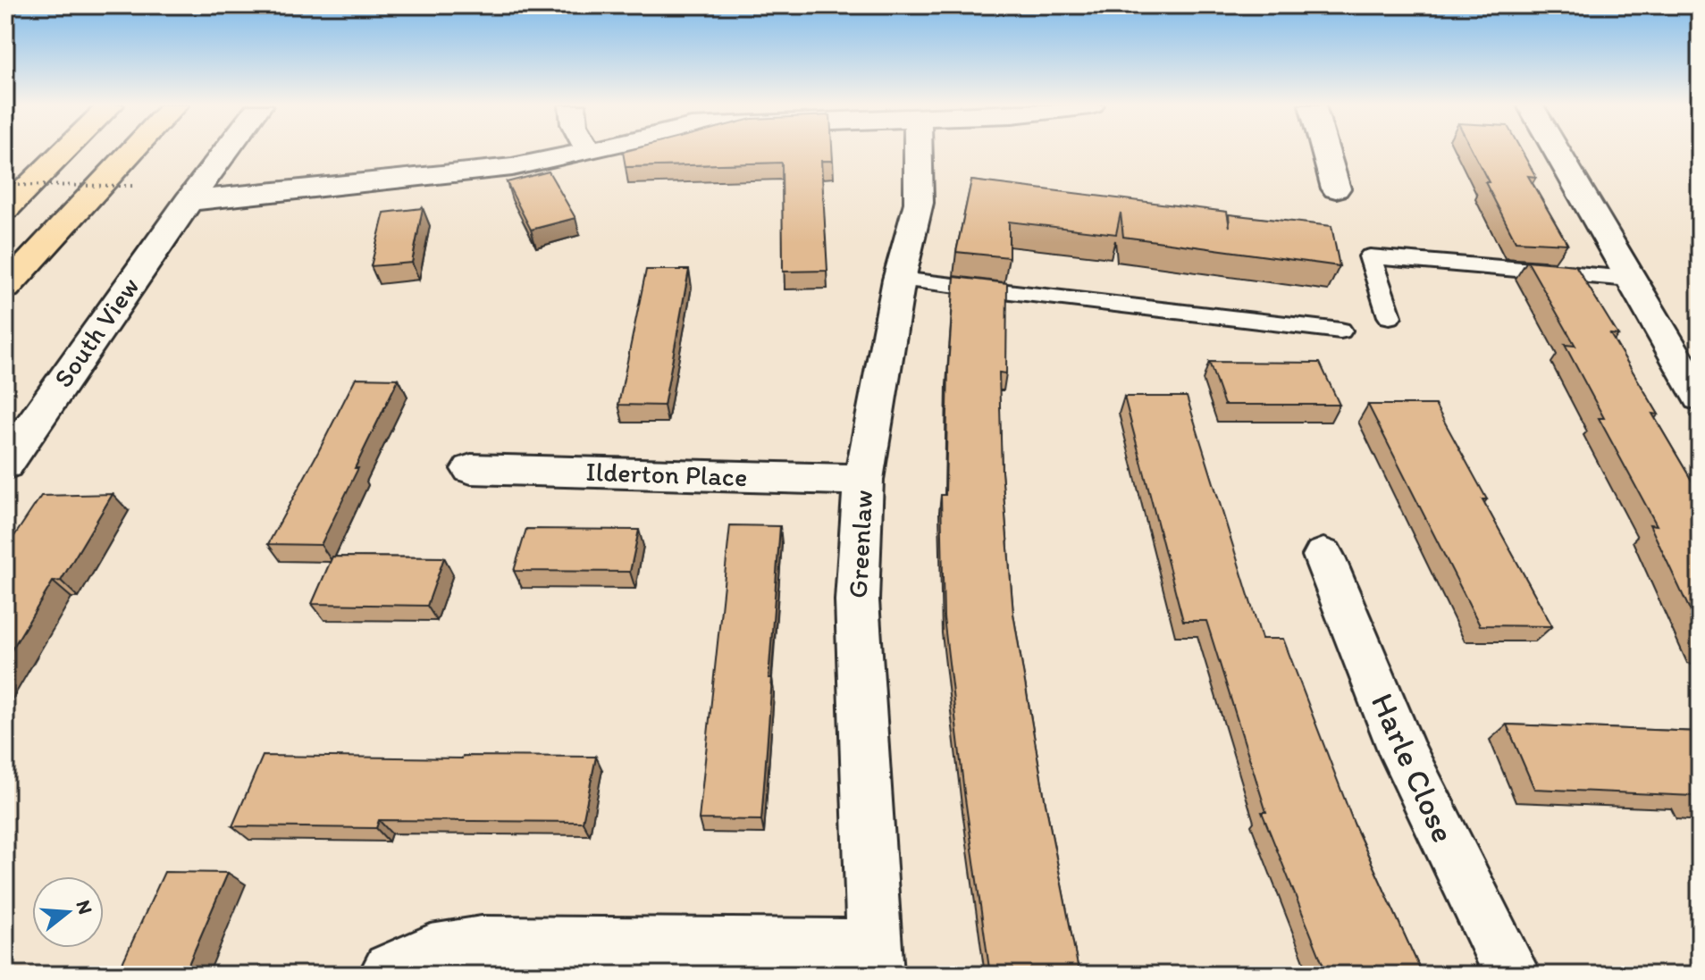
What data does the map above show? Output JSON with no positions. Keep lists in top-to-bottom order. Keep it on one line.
{"streets":{"street":["South View","Ilderton Place","Greenlaw","Harle Close"]},"crossings":[["Ilderton Place","Greenlaw"]],"north":"right"}
